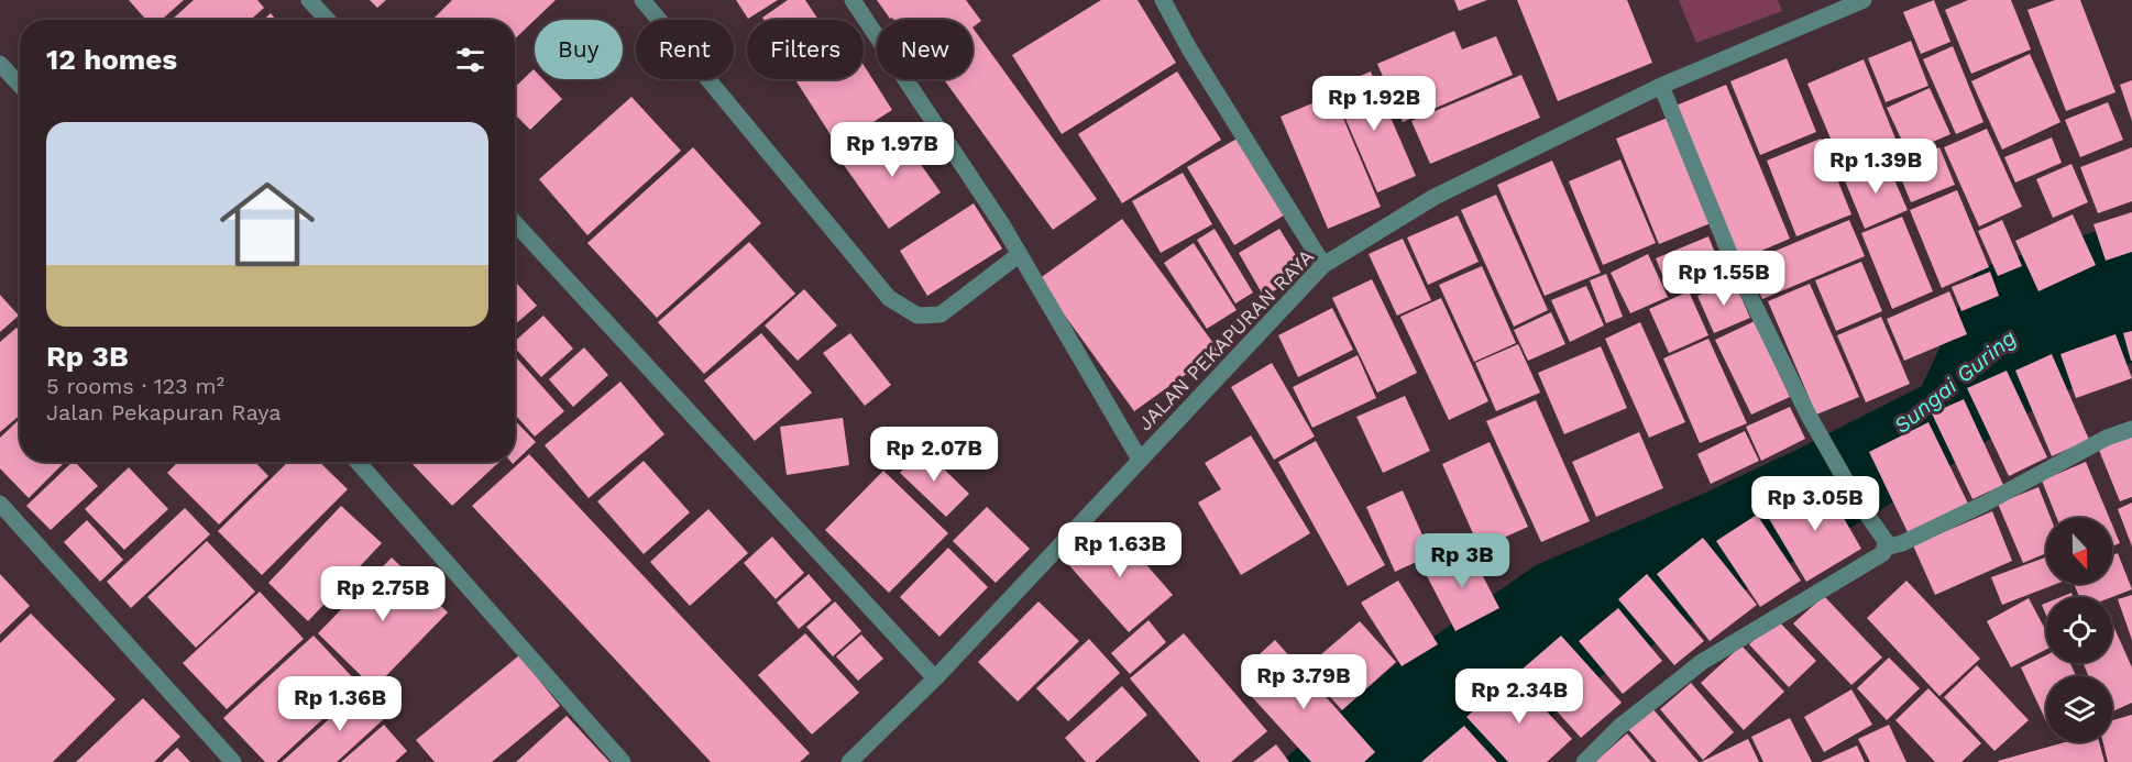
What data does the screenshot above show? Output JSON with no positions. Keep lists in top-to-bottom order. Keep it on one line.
{"streets":{"street":["JALAN PEKAPURAN RAYA"]},"water":["Sungai Guring"],"north":"bottom","page":{"chip":["Buy","Rent","Filters","New"],"heading":"12 homes","price":["Rp 1.92B","Rp 1.97B","Rp 1.39B","Rp 1.55B","Rp 2.07B","Rp 3.05B","Rp 1.63B","Rp 3B","Rp 2.75B","Rp 3.79B","Rp 2.34B","Rp 1.36B"],"list":[{"name":"Rp 3B","note":"5 rooms · 123 m² · Jalan Pekapuran Raya"}]}}
